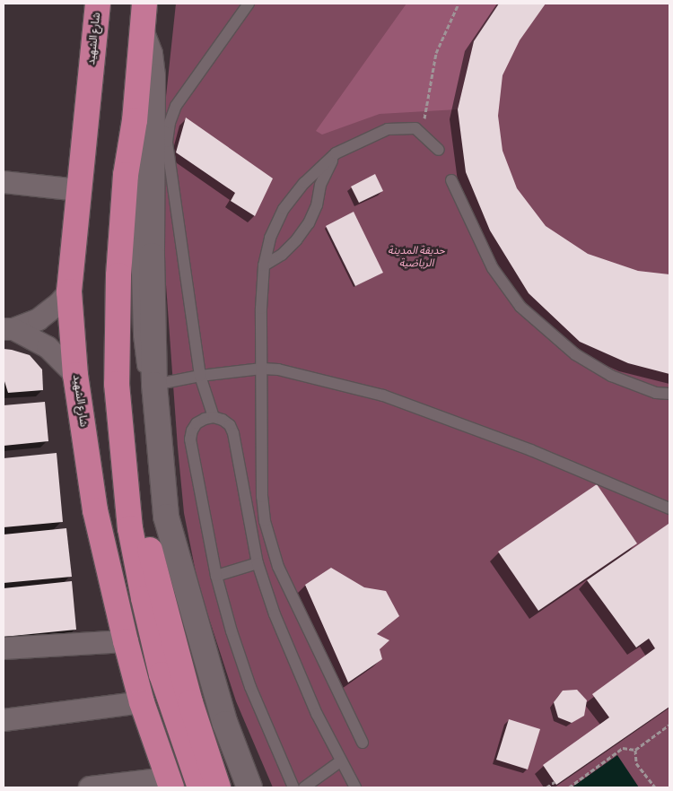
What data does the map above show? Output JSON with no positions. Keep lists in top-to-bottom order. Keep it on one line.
{"streets":{"highway":["شارع الشهيد"]},"parks":["حديقة المدينة الرياضية"]}
